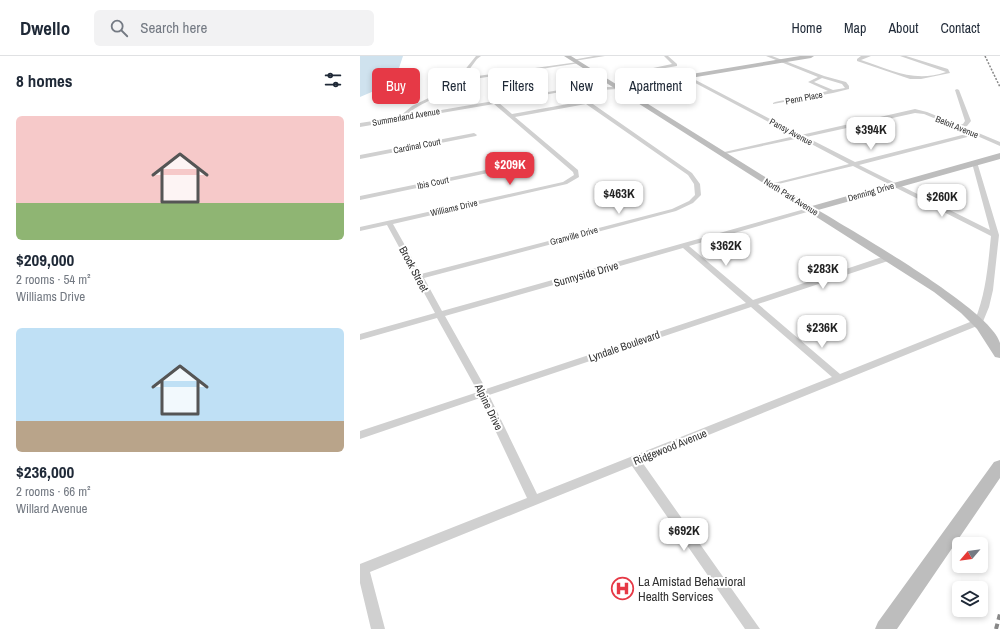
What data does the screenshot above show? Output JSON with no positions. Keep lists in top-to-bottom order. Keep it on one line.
{"streets":{"street":["Penn Place","Summerland Avenue","Beloit Avenue","Pansy Avenue","Cardinal Court","Ibis Court","Denning Drive","North Park Avenue","Williams Drive","Granville Drive","Brock Street","Sunnyside Drive","Lyndale Boulevard","Alpine Drive","Ridgewood Avenue"]},"crossings":[["Beloit Avenue","Pansy Avenue"],["Pansy Avenue","Denning Drive"],["Denning Drive","North Park Avenue"],["Denning Drive","Sunnyside Drive"],["North Park Avenue","Sunnyside Drive"],["North Park Avenue","Lyndale Boulevard"],["North Park Avenue","Ridgewood Avenue"],["Williams Drive","Brock Street"],["Granville Drive","Brock Street"],["Brock Street","Sunnyside Drive"],["Brock Street","Alpine Drive"],["Sunnyside Drive","Alpine Drive"],["Lyndale Boulevard","Alpine Drive"],["Alpine Drive","Ridgewood Avenue"]],"places":{"hospital":["La Amistad Behavioral Health Services"]},"north":"bottom left","page":{"header":"Dwello","search":"Search here","nav":["Home","Map","About","Contact"],"heading":"8 homes","chip":["Buy","Rent","Filters","New","Apartment"],"list":[{"name":"$209,000","note":"2 rooms · 54 m² · Williams Drive"},{"name":"$236,000","note":"2 rooms · 66 m² · Willard Avenue"}],"price":["$394K","$209K","$463K","$260K","$362K","$283K","$236K","$692K"]}}
